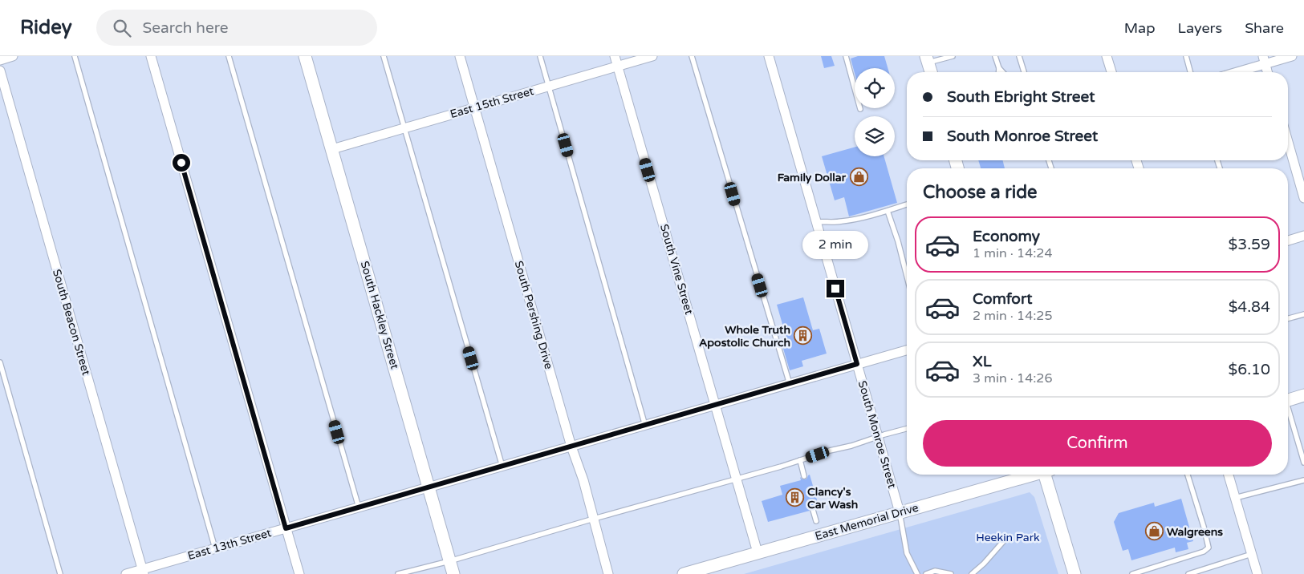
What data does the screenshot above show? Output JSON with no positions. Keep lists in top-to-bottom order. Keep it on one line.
{"streets":{"street":["East 15th Street","South Vine Street","South Hackley Street","South Pershing Drive","South Beacon Street","South Monroe Street","East Memorial Drive","East 13th Street"]},"crossings":[["East 15th Street","South Vine Street"],["East 15th Street","South Hackley Street"],["East 15th Street","South Pershing Drive"],["South Vine Street","East Memorial Drive"],["South Vine Street","East 13th Street"],["South Hackley Street","East 13th Street"],["South Pershing Drive","East 13th Street"],["South Beacon Street","East 13th Street"],["South Monroe Street","East Memorial Drive"],["South Monroe Street","East 13th Street"]],"parks":["Heekin Park"],"places":{"shop":["Family Dollar","Walgreens"],"building":["Whole Truth Apostolic Church","Clancy's Car Wash"]},"page":{"header":"Ridey","search":"Search here","nav":["Map","Layers","Share"],"banner":["South Ebright Street","South Monroe Street"],"heading":"Choose a ride","list":[{"name":"Economy","note":"1 min · 14:24","value":"$3.59"},{"name":"Comfort","note":"2 min · 14:25","value":"$4.84"},{"name":"XL","note":"3 min · 14:26","value":"$6.10"}],"bubble":"2 min","buttons":"Confirm"}}
